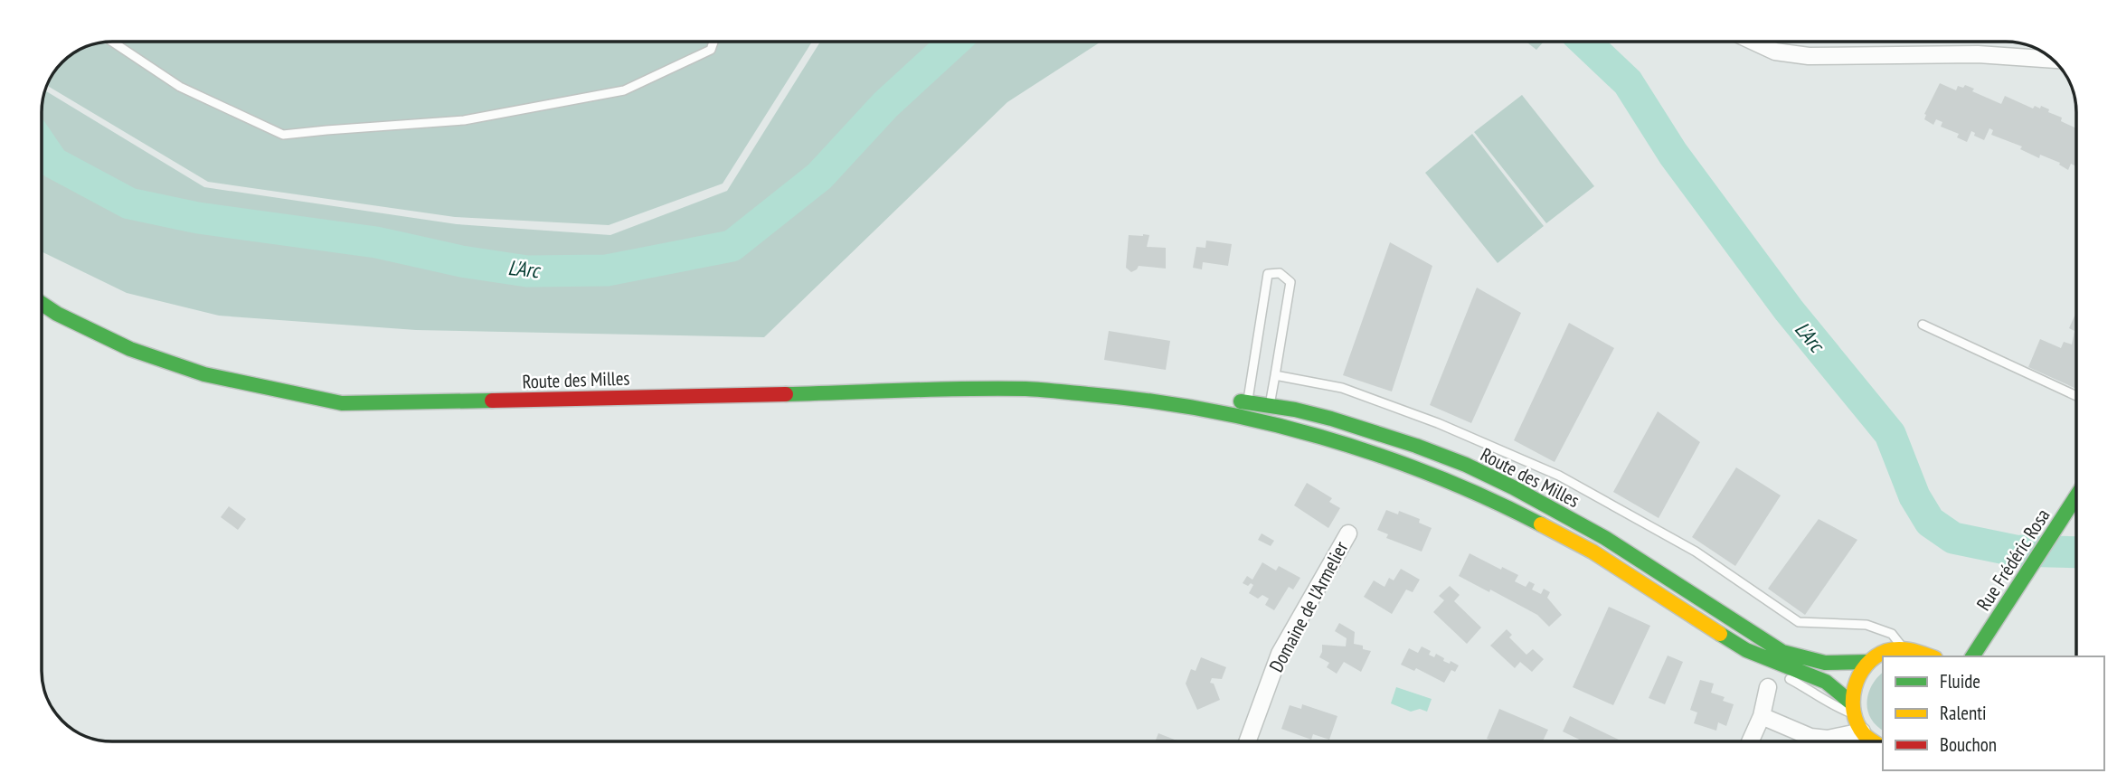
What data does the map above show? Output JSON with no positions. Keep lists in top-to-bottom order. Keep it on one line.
{"streets":{"main road":["Route des Milles","Rue Frédéric Rosa"],"street":["Domaine de l'Armelier"]},"water":["L'Arc"],"legend":["Fluide","Ralenti","Bouchon"]}
